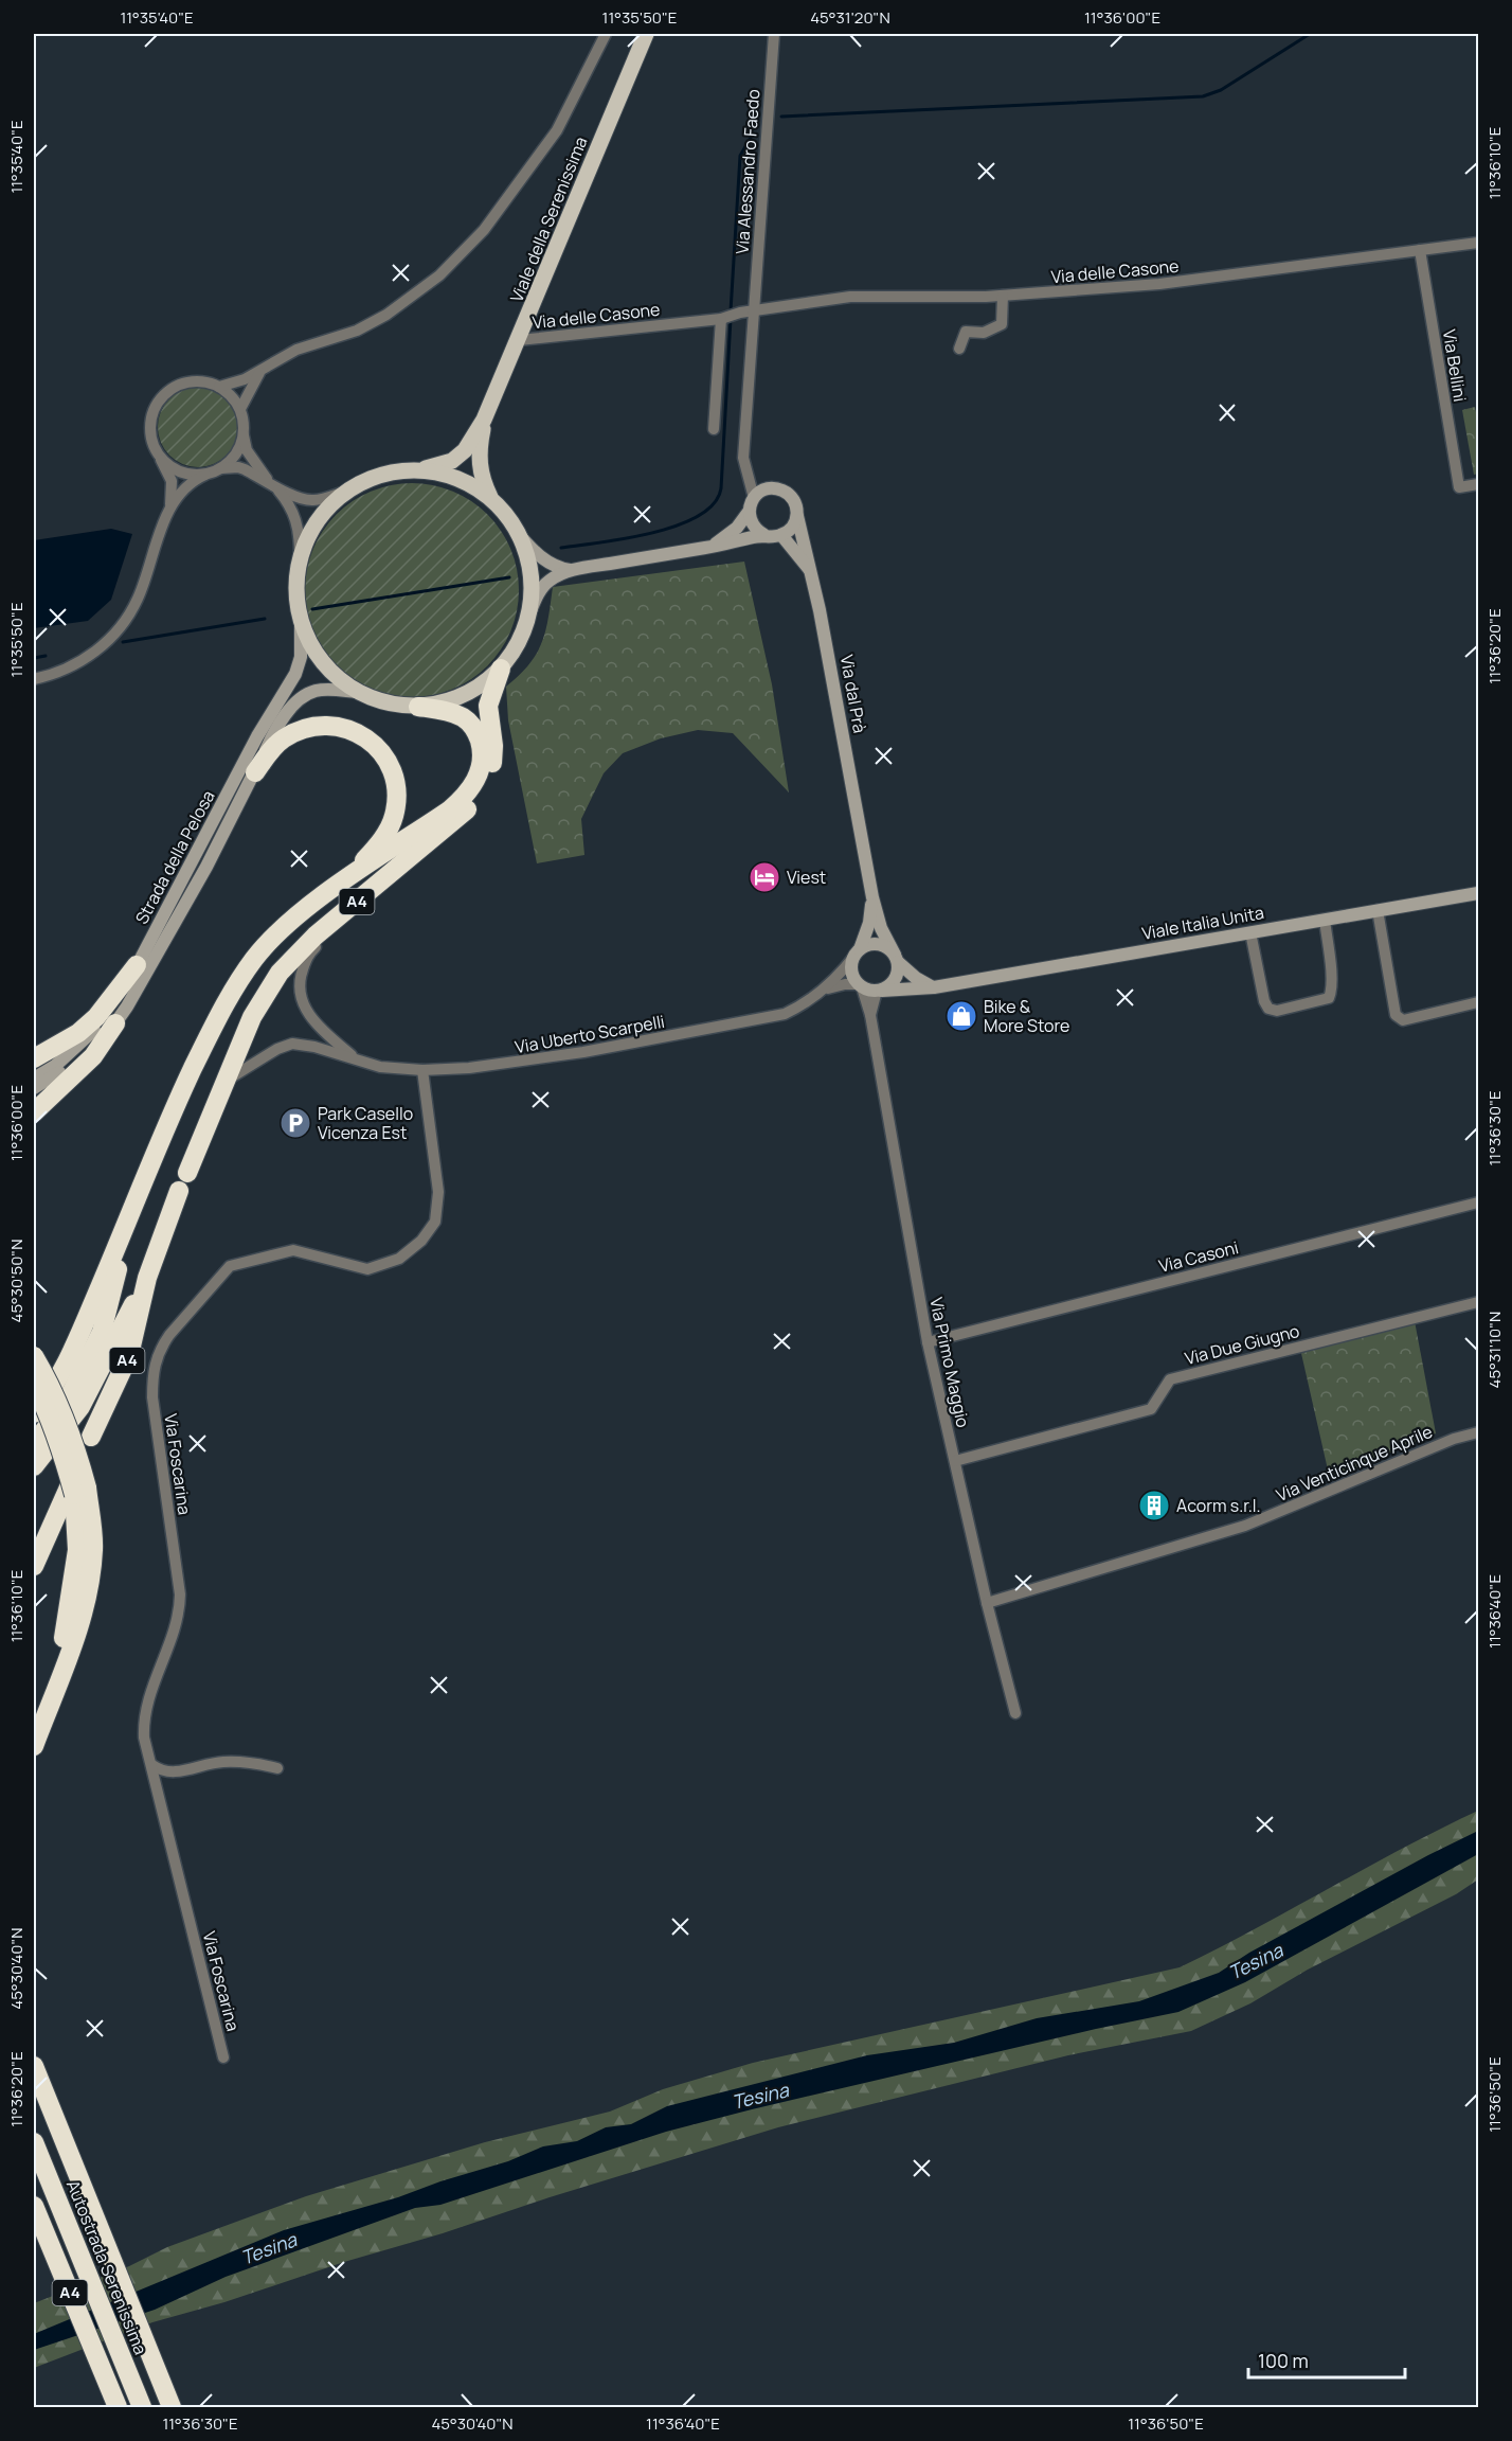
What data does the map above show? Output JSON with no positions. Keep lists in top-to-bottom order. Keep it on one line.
{"streets":{"highway":["A4","Autostrada Serenissima"],"main road":["Viale della Serenissima"],"street":["Via Alessandro Faedo","Via delle Casone","Via Bellini","Via dal Prà","Strada della Pelosa","Viale Italia Unita","Via Uberto Scarpelli","Via Casoni","Via Due Giugno","Via Primo Maggio","Via Venticinque Aprile","Via Foscarina"]},"crossings":[["Via Alessandro Faedo","Via delle Casone"],["Viale della Serenissima","Via delle Casone"],["Via delle Casone","Via Bellini"],["Via dal Prà","Viale Italia Unita"],["Via dal Prà","Via Uberto Scarpelli"],["Via dal Prà","Via Primo Maggio"],["A4","Via Uberto Scarpelli"],["A4","Autostrada Serenissima"],["Viale Italia Unita","Via Uberto Scarpelli"],["Viale Italia Unita","Via Primo Maggio"],["Via Uberto Scarpelli","Via Primo Maggio"],["Via Uberto Scarpelli","Via Foscarina"],["Via Casoni","Via Primo Maggio"],["Via Due Giugno","Via Primo Maggio"],["Via Primo Maggio","Via Venticinque Aprile"]],"water":["Tesina"],"places":{"hotel":["Viest"],"shop":["Bike & More Store"],"parking":["Park Casello Vicenza Est"],"building":["Acorm s.r.l."]},"scale_bar":"100 m","coordinates":["11°35'40\"E","11°35'50\"E","45°31'20\"N","11°36'00\"E","11°36'10\"E","11°36'20\"E","11°36'30\"E","45°30'50\"N","45°31'10\"N","11°36'40\"E","45°30'40\"N","11°36'50\"E"]}
